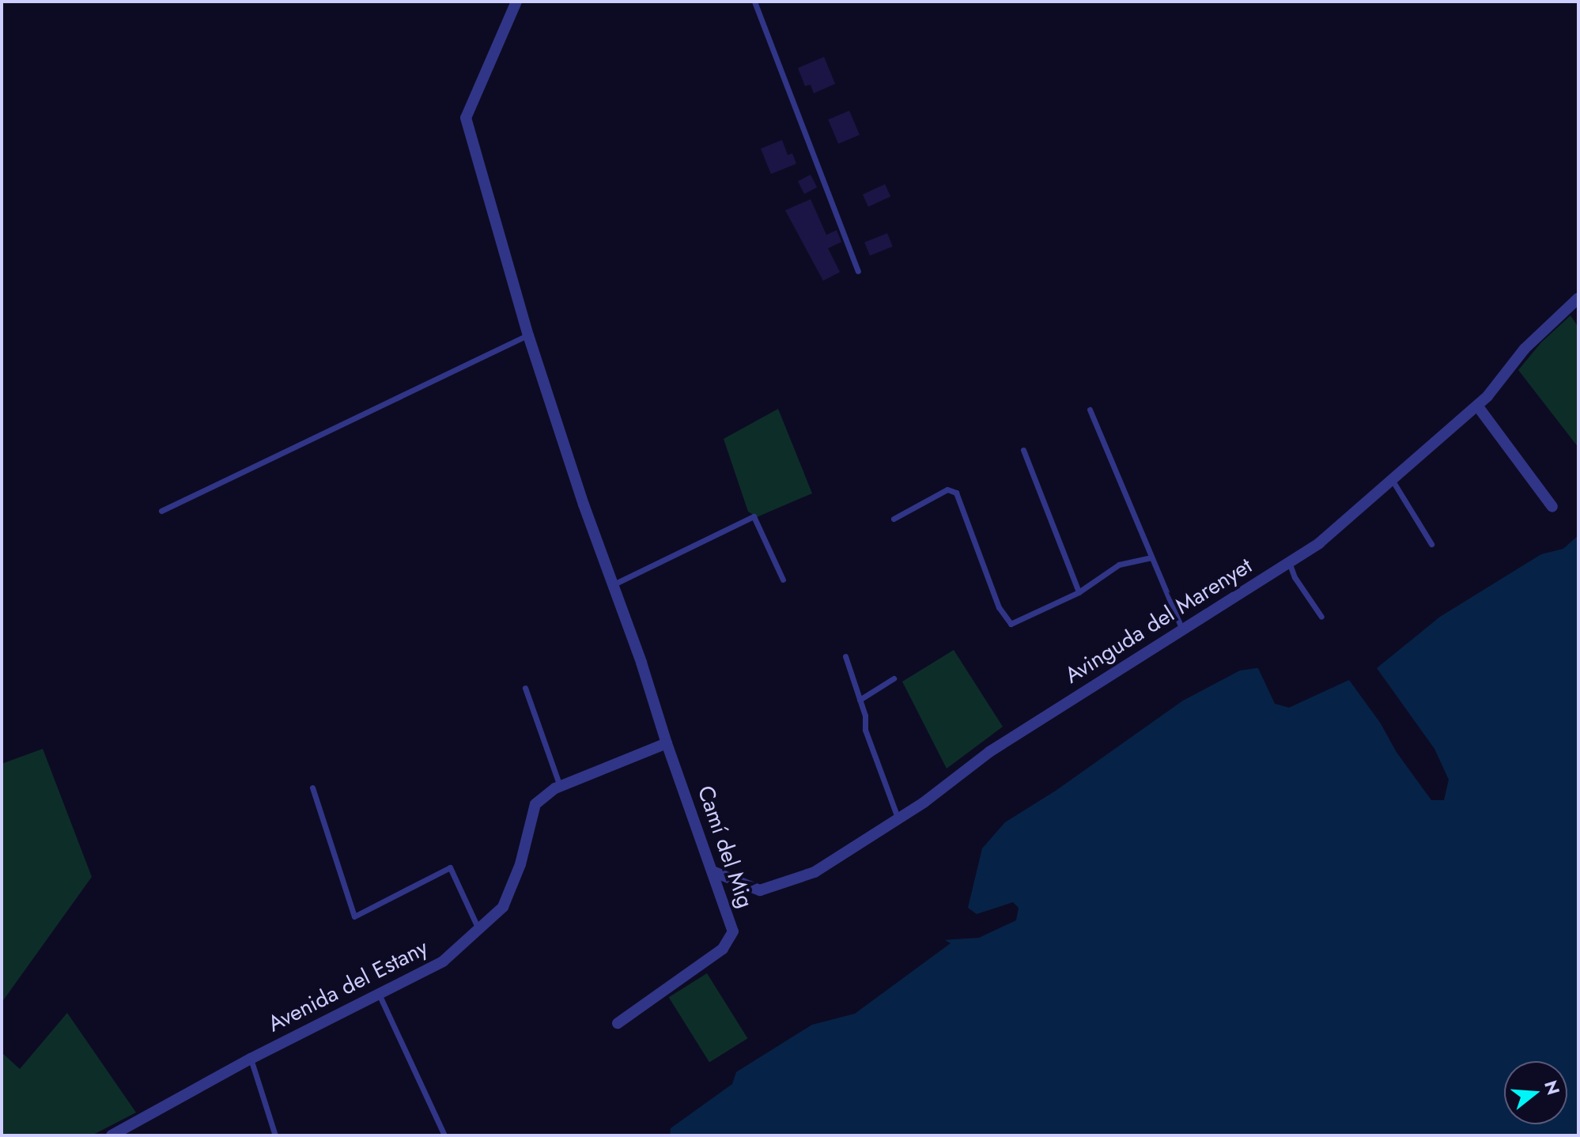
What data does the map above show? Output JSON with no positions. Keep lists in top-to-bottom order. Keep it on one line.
{"streets":{"street":["Avinguda del Marenyet","Camí del Mig","Avenida del Estany"]},"crossings":[["Avinguda del Marenyet","Camí del Mig"],["Camí del Mig","Avenida del Estany"]],"north":"right"}
